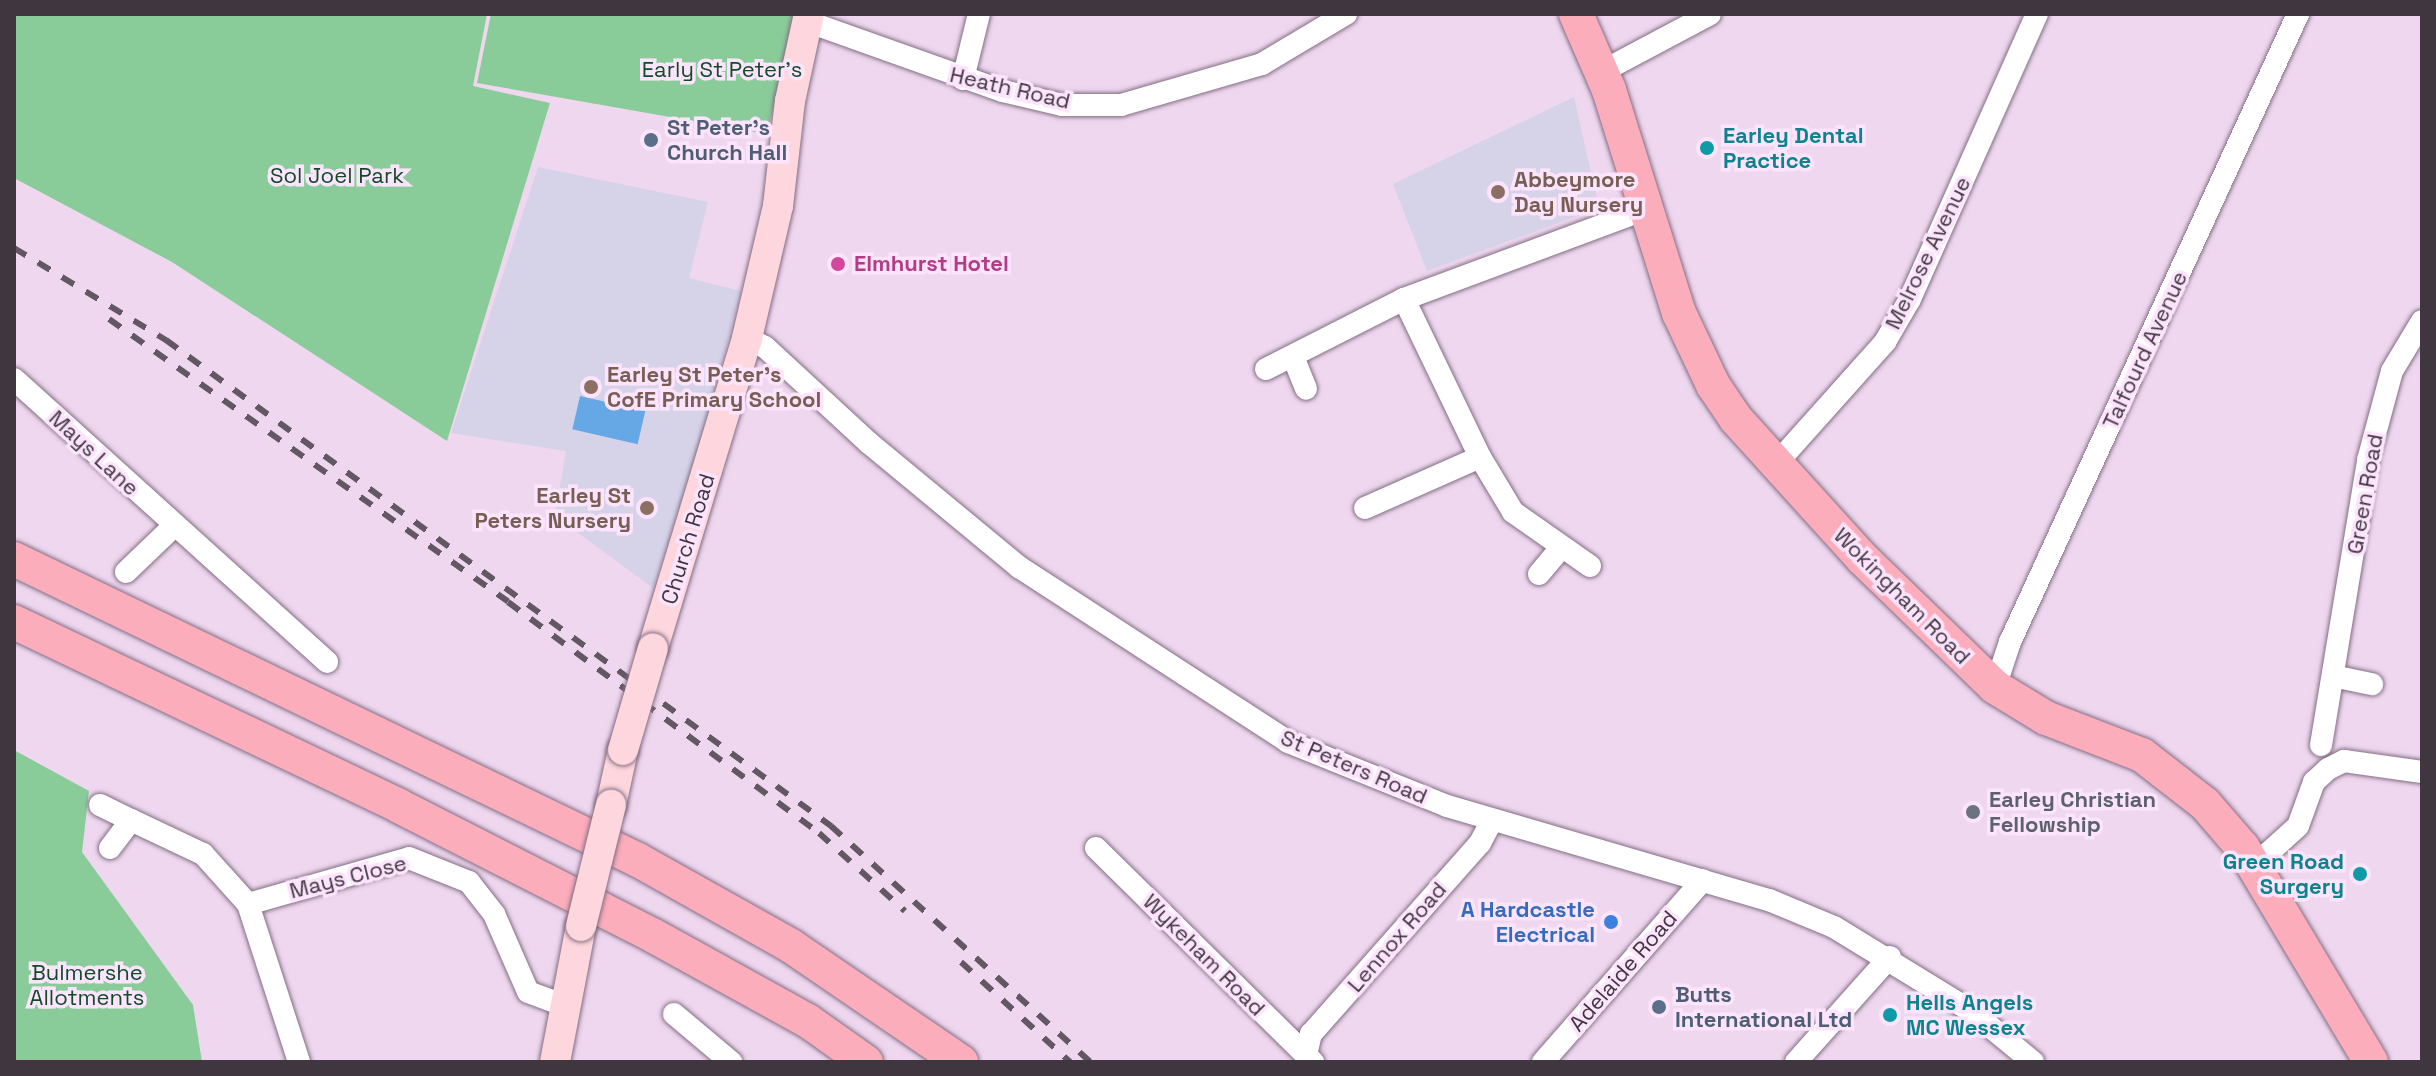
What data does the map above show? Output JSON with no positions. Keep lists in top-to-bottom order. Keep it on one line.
{"streets":{"main road":["Church Road","Wokingham Road"],"street":["Heath Road","Melrose Avenue","Talfourd Avenue","Mays Lane","Green Road","St Peters Road","Mays Close","Lennox Road","Wykeham Road","Adelaide Road"]},"crossings":[["Heath Road","Church Road"],["Melrose Avenue","Wokingham Road"],["Talfourd Avenue","Wokingham Road"],["Church Road","St Peters Road"],["Church Road","Mays Close"],["St Peters Road","Lennox Road"],["St Peters Road","Adelaide Road"],["Lennox Road","Wykeham Road"]],"parks":["Early St Peter's","Sol Joel Park","Bulmershe Allotments"],"places":["St Peter's Church Hall","Earley Dental Practice","Abbeymore Day Nursery","Elmhurst Hotel","Earley St Peter's CofE Primary School","Earley St Peters Nursery","Earley Christian Fellowship","Green Road Surgery","A Hardcastle Electrical","Butts International Ltd","Hells Angels MC Wessex"]}
